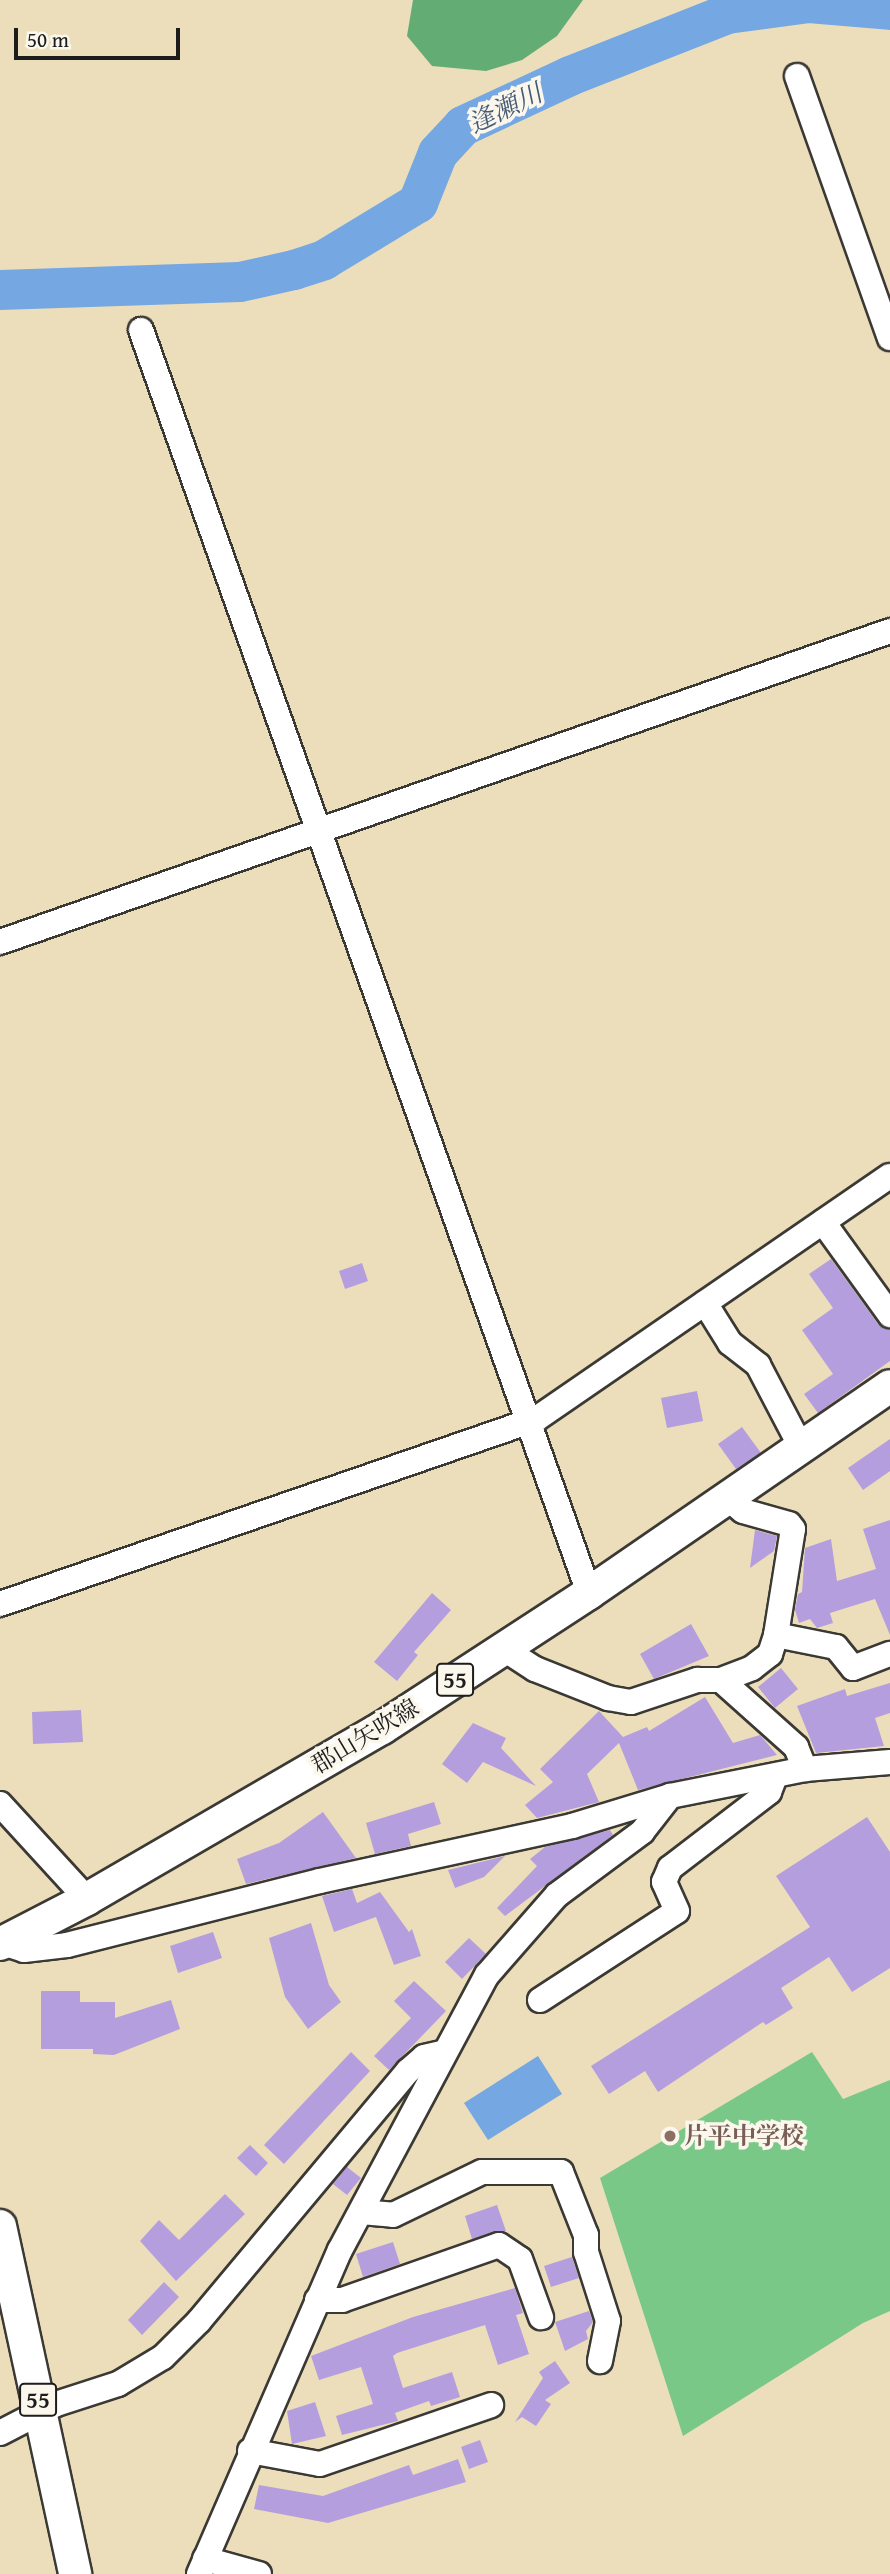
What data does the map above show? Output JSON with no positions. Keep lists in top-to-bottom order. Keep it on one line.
{"streets":{"main road":["55","郡山矢吹線"]},"water":["逢瀬川"],"places":["片平中学校"],"scale_bar":"50 m"}
